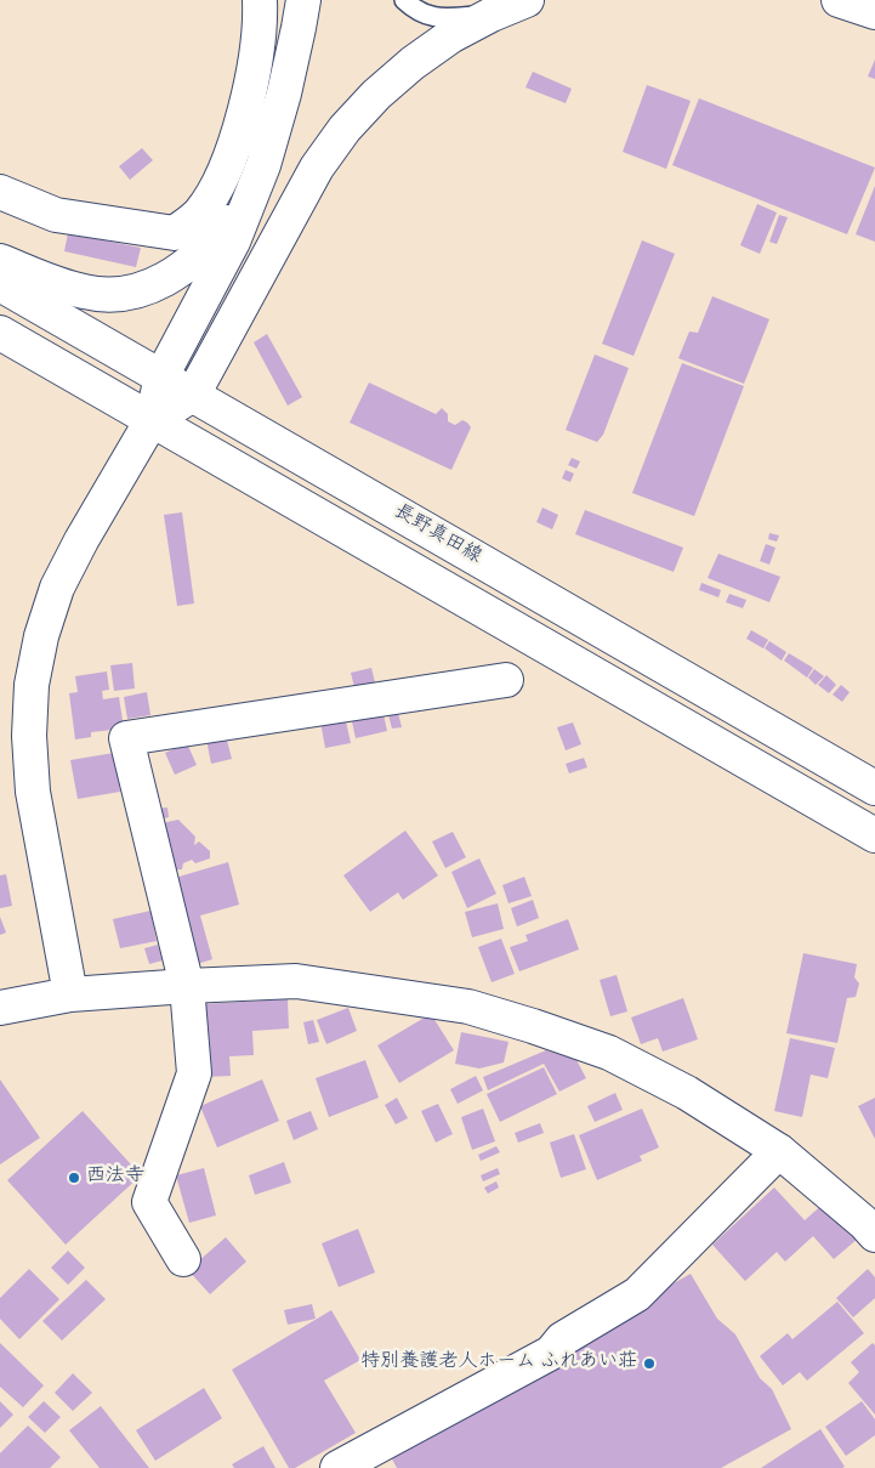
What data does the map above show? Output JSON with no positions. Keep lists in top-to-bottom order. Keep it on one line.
{"streets":{"main road":["長野真田線"]},"places":["西法寺","特別養護老人ホーム ふれあい荘"]}
